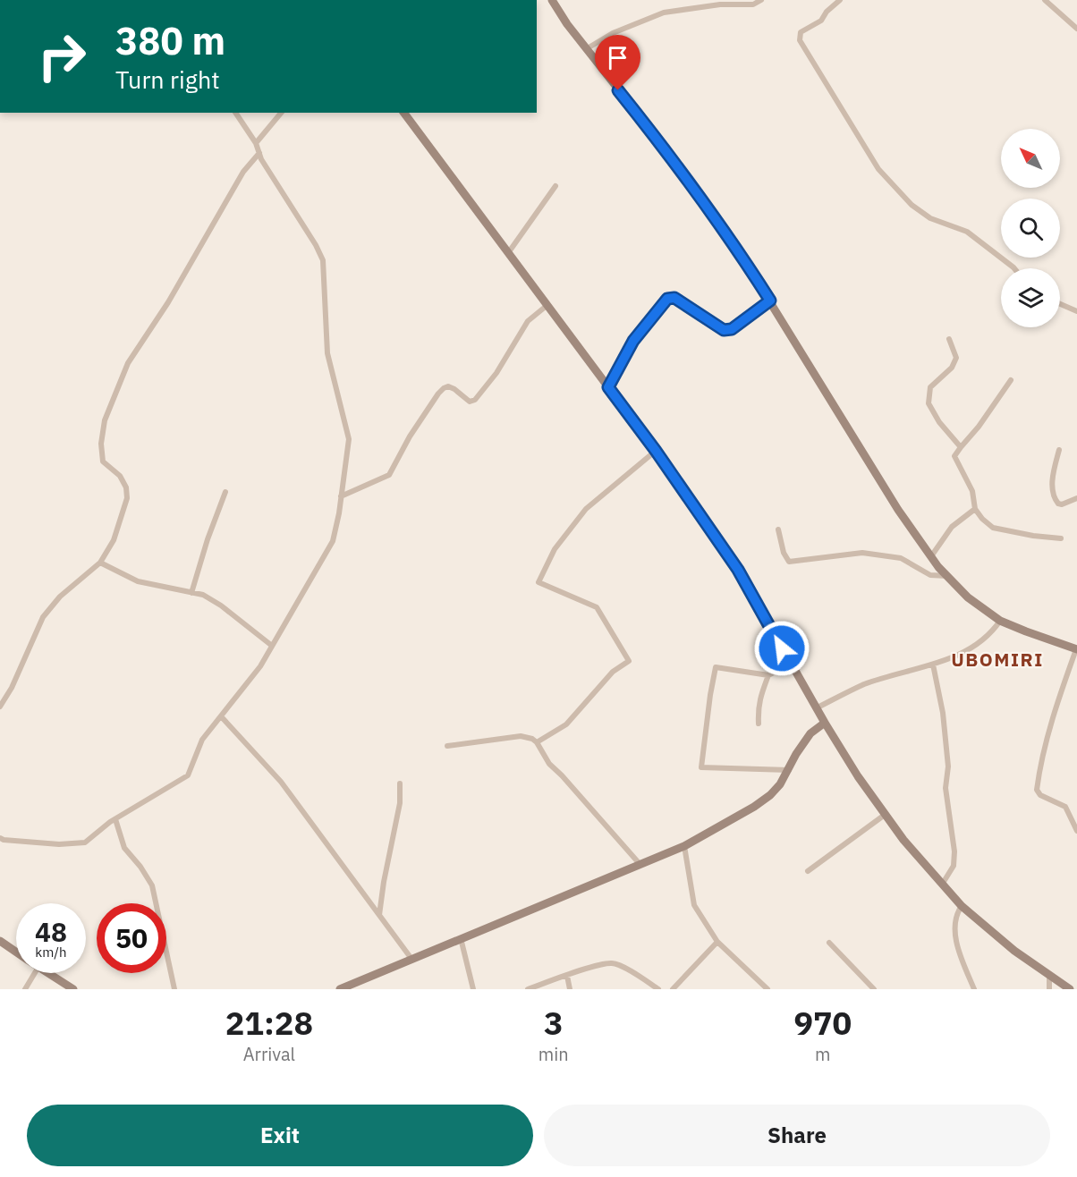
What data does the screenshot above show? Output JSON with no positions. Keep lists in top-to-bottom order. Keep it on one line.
{"districts":["UBOMIRI"],"north":"top left","page":{"turn":["380 m","Turn right"],"speed":"48 km/h","limit":"50","eta":["21:28","Arrival","3","min","970","m"],"buttons":["Exit","Share"]}}
